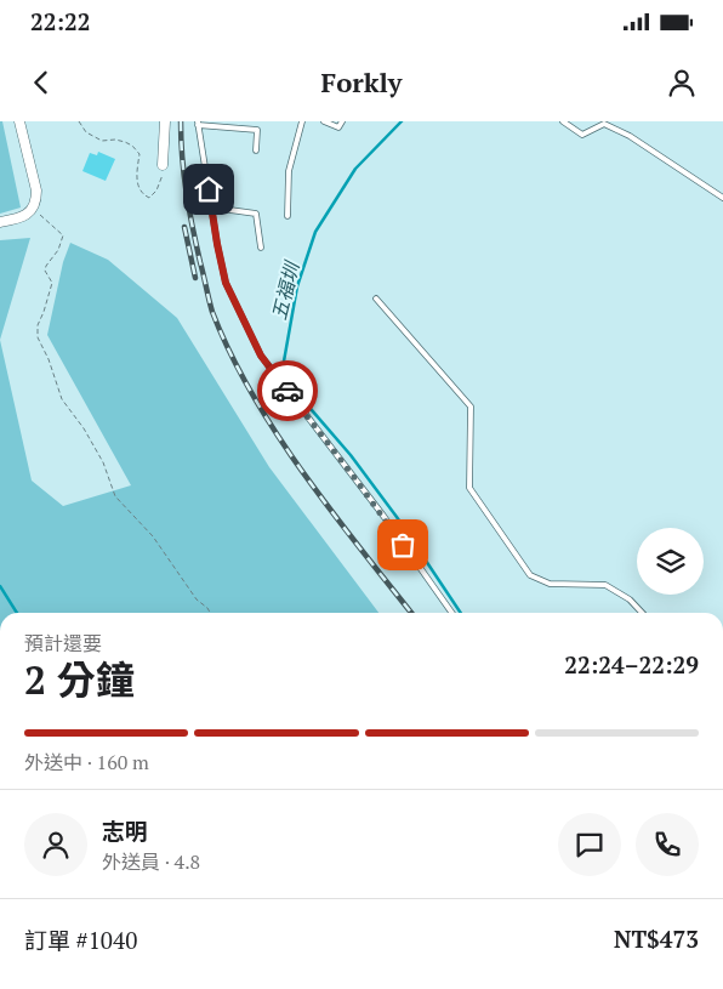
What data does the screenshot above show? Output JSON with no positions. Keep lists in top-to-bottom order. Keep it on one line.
{"water":["五福圳"],"page":{"status":"22:22","header":"Forkly","heading":["2 分鐘","預計還要","22:24–22:29"],"panel":["志明","外送員 · 4.8","訂單 #1040","NT$473"],"bar":"外送中 · 160 m"}}
